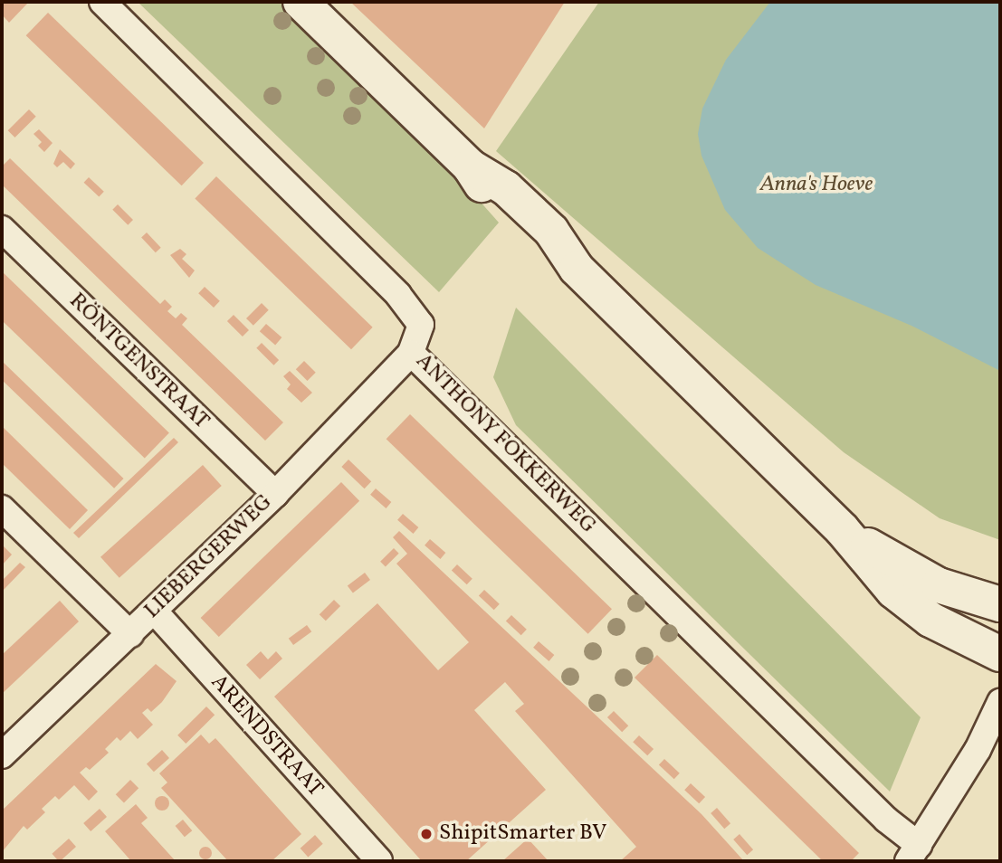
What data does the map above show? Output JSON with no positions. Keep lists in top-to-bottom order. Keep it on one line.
{"streets":{"street":["RÖNTGENSTRAAT","ANTHONY FOKKERWEG","LIEBERGERWEG","ARENDSTRAAT"]},"crossings":[["RÖNTGENSTRAAT","LIEBERGERWEG"],["ANTHONY FOKKERWEG","LIEBERGERWEG"],["LIEBERGERWEG","ARENDSTRAAT"]],"parks":["Anna's Hoeve"],"places":["ShipitSmarter BV"]}
